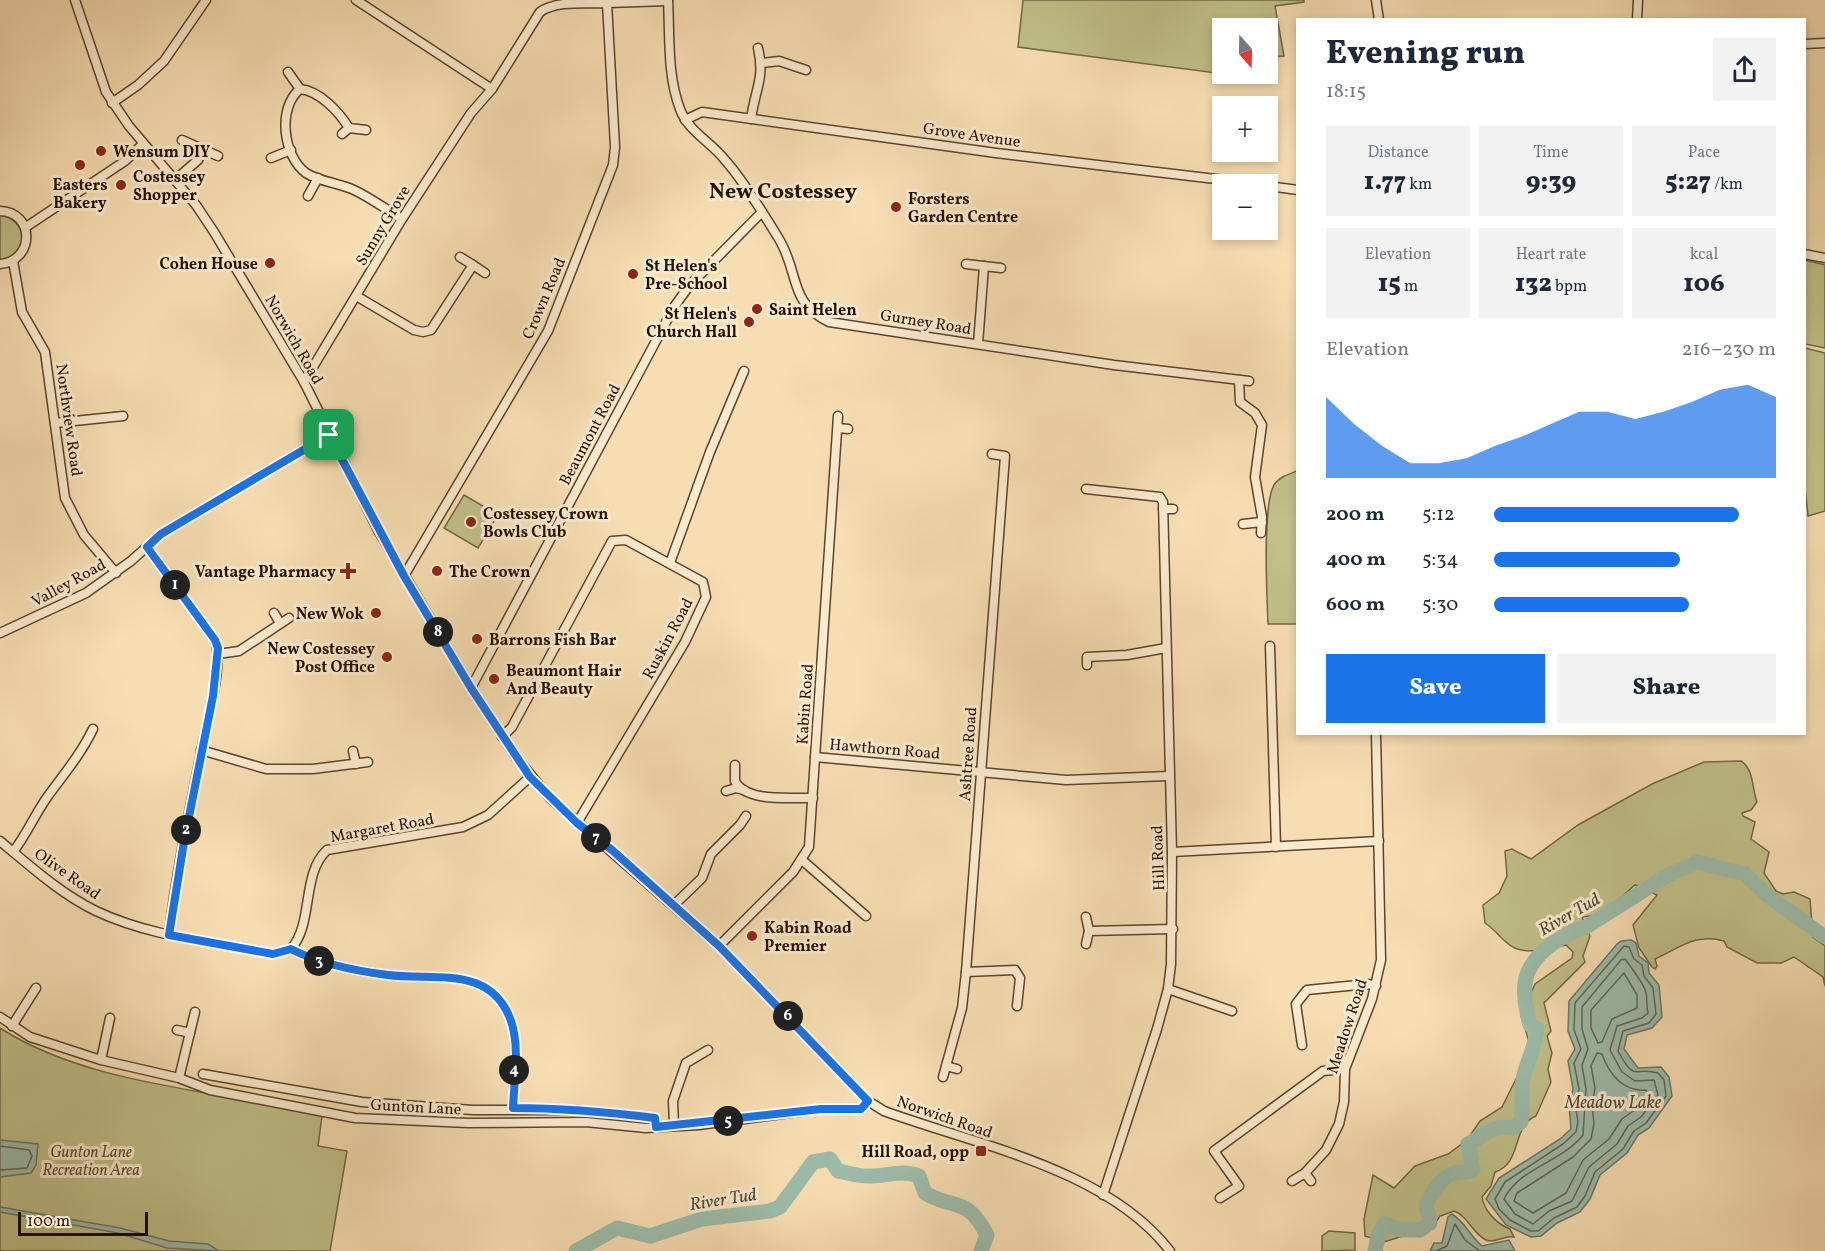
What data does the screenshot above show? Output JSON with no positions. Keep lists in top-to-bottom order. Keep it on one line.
{"streets":{"street":["Grove Avenue","Sunny Grove","Crown Road","Gurney Road","Norwich Road","Northview Road","Beaumont Road","Valley Road","Ruskin Road","Kabin Road","Hawthorn Road","Ashtree Road","Margaret Road","Hill Road","Olive Road","Meadow Road","Gunton Lane"]},"crossings":[["Grove Avenue","Gurney Road"],["Sunny Grove","Crown Road"],["Sunny Grove","Norwich Road"],["Crown Road","Norwich Road"],["Gurney Road","Beaumont Road"],["Norwich Road","Beaumont Road"],["Norwich Road","Valley Road"],["Norwich Road","Ruskin Road"],["Norwich Road","Kabin Road"],["Norwich Road","Margaret Road"],["Norwich Road","Hill Road"],["Norwich Road","Gunton Lane"],["Northview Road","Valley Road"],["Kabin Road","Hawthorn Road"],["Hawthorn Road","Ashtree Road"],["Hawthorn Road","Hill Road"],["Margaret Road","Olive Road"]],"districts":["New Costessey"],"water":["River Tud","Meadow Lake"],"parks":["Gunton Lane Recreation Area"],"places":{"other":["Wensum DIY","Easters Bakery","Costessey Shopper","Forsters Garden Centre","Cohen House","St Helen's Pre-School","Saint Helen","St Helen's Church Hall","Costessey Crown Bowls Club","The Crown","New Wok","Barrons Fish Bar","New Costessey Post Office","Beaumont Hair And Beauty","Kabin Road Premier"],"health":["Vantage Pharmacy"],"transit":["Hill Road, opp"]},"scale_bar":"100 m","north":"bottom","page":{"map_buttons":["+","−"],"heading":["Evening run","18:15"],"stats":[["Distance","1.77 km"],["Time","9:39"],["Pace","5:27 /km"],["Elevation","15 m"],["Heart rate","132 bpm"],["kcal","106"]],"chart":["Elevation","216–230 m"],"list":[{"name":"200 m","note":"5:12"},{"name":"400 m","note":"5:34"},{"name":"600 m","note":"5:30"}],"pins":["1","8","2","7","3","6","4","5"],"buttons":["Save","Share"],"scale":"100 m"}}
